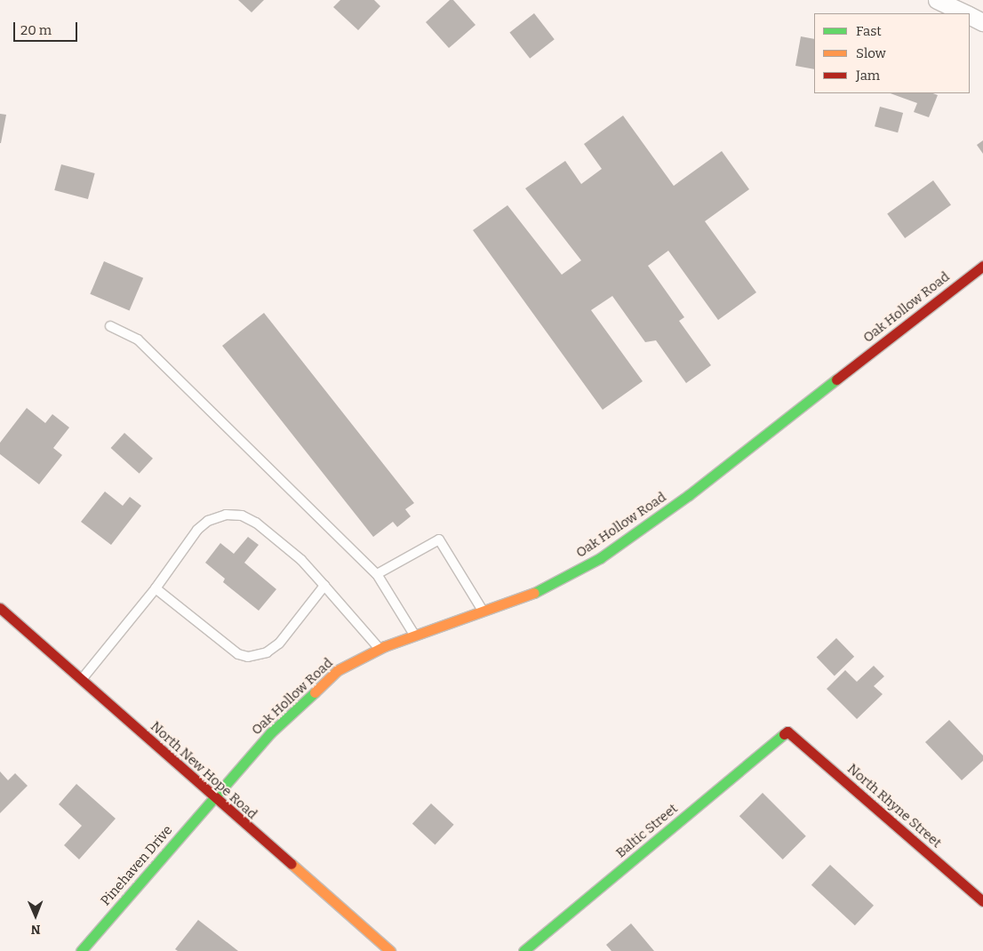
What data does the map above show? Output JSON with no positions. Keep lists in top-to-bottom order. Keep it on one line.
{"streets":{"street":["Oak Hollow Road","North New Hope Road","North Rhyne Street","Baltic Street","Pinehaven Drive"]},"crossings":[["Oak Hollow Road","North New Hope Road"],["Oak Hollow Road","Pinehaven Drive"],["North New Hope Road","Pinehaven Drive"],["North Rhyne Street","Baltic Street"]],"legend":["Fast","Slow","Jam"],"scale_bar":"20 m","north":"bottom"}
